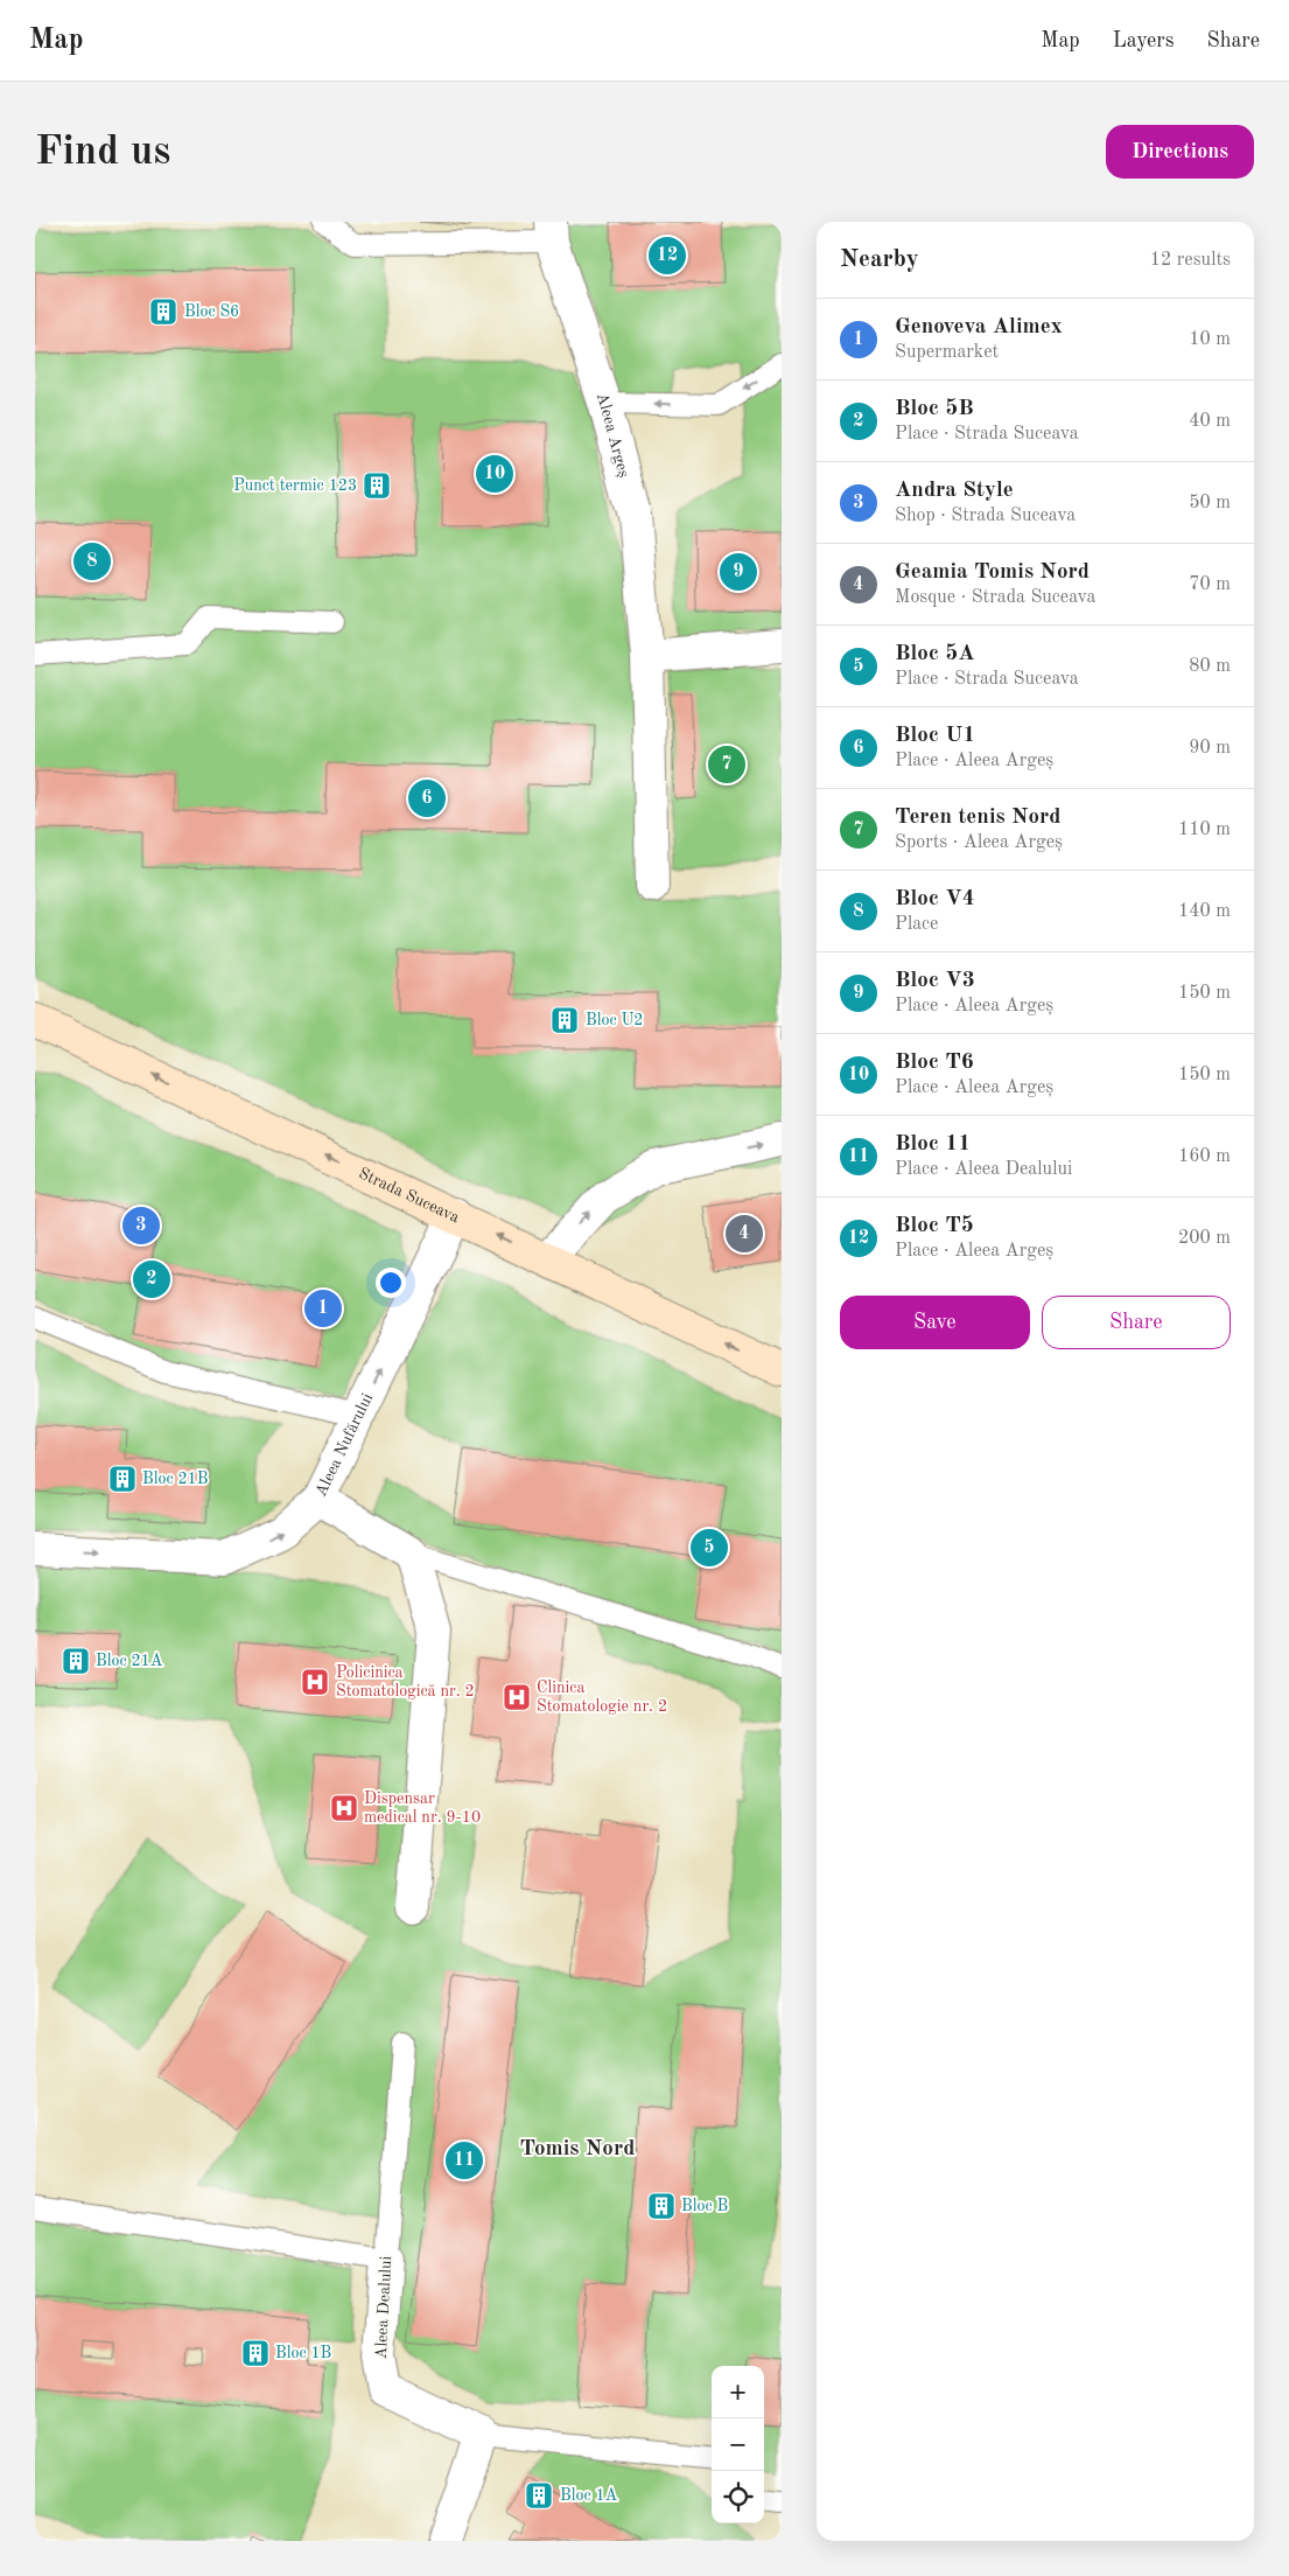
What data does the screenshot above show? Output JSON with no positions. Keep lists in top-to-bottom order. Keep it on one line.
{"streets":{"street":["Aleea Argeș","Strada Suceava","Aleea Nufărului","Aleea Dealului"]},"crossings":[["Strada Suceava","Aleea Nufărului"]],"one_way":["Strada Suceava","Aleea Nufărului"],"districts":["Tomis Nord"],"places":{"building":["Bloc S6","Punct termic 123","Bloc U2","Bloc 21B","Bloc 21A","Bloc B","Bloc 1B","Bloc 1A"],"hospital":["Policinica Stomatologică nr. 2","Clinica Stomatologie nr. 2","Dispensar medical nr. 9-10"]},"page":{"header":"Map","nav":["Map","Layers","Share"],"buttons":["Directions",["Save","Share"]],"title":"Find us","heading":["Nearby","12 results"],"pins":["12","10","8","9","7","6","3","4","2","1","5","11"],"list":[{"mark":"1","name":"Genoveva Alimex","note":"Supermarket","value":"10 m"},{"mark":"2","name":"Bloc 5B","note":"Place · Strada Suceava","value":"40 m"},{"mark":"3","name":"Andra Style","note":"Shop · Strada Suceava","value":"50 m"},{"mark":"4","name":"Geamia Tomis Nord","note":"Mosque · Strada Suceava","value":"70 m"},{"mark":"5","name":"Bloc 5A","note":"Place · Strada Suceava","value":"80 m"},{"mark":"6","name":"Bloc U1","note":"Place · Aleea Argeș","value":"90 m"},{"mark":"7","name":"Teren tenis Nord","note":"Sports · Aleea Argeș","value":"110 m"},{"mark":"8","name":"Bloc V4","note":"Place","value":"140 m"},{"mark":"9","name":"Bloc V3","note":"Place · Aleea Argeș","value":"150 m"},{"mark":"10","name":"Bloc T6","note":"Place · Aleea Argeș","value":"150 m"},{"mark":"11","name":"Bloc 11","note":"Place · Aleea Dealului","value":"160 m"},{"mark":"12","name":"Bloc T5","note":"Place · Aleea Argeș","value":"200 m"}],"map_buttons":["+","−"]}}
